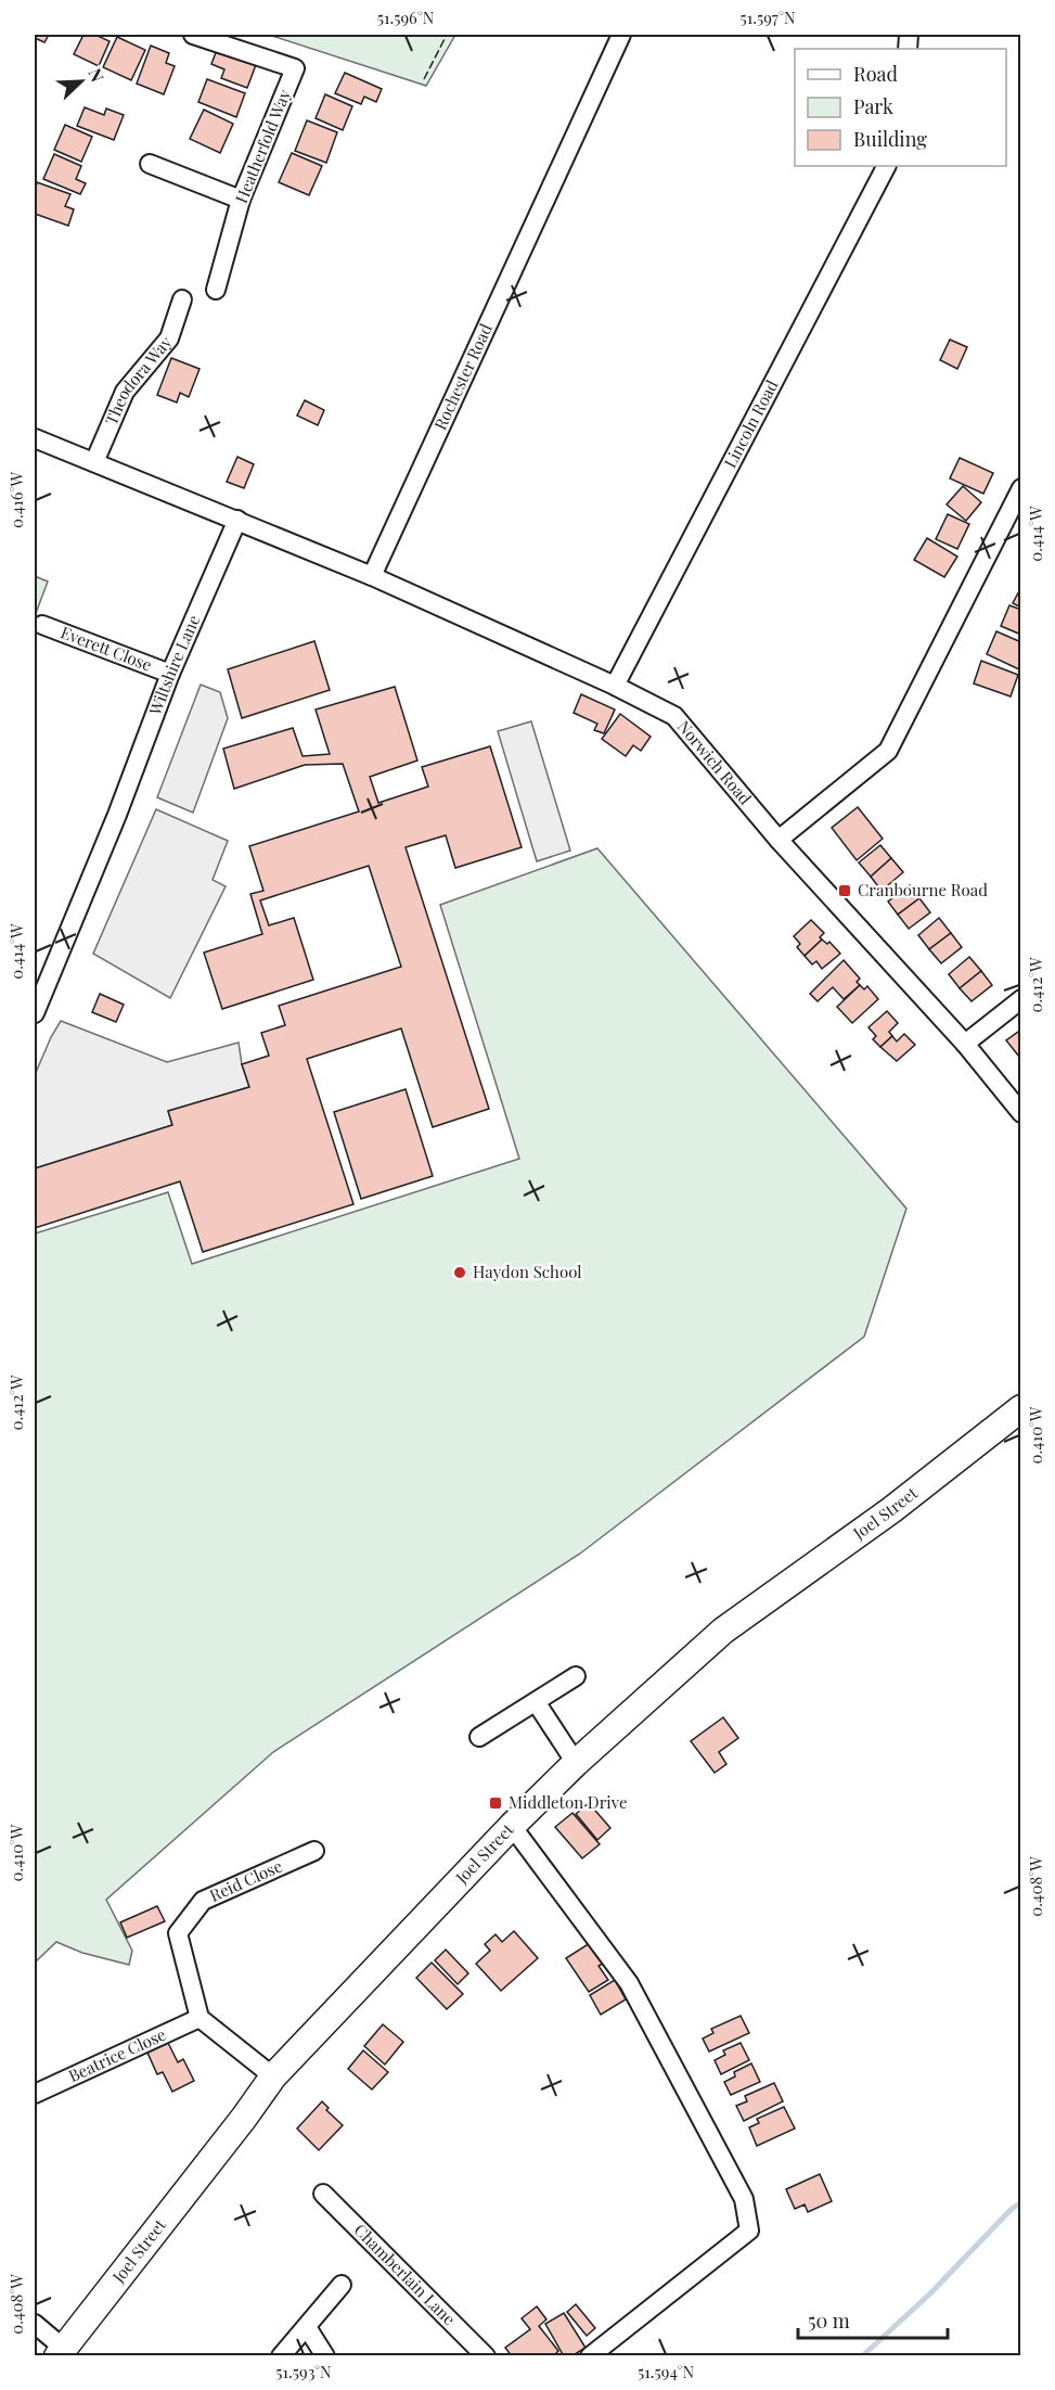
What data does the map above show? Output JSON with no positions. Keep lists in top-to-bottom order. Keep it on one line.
{"streets":{"main road":["Joel Street"],"street":["Heatherfold Way","Rochester Road","Theodora Way","Lincoln Road","Everett Close","Wiltshire Lane","Norwich Road","Reid Close","Beatrice Close","Chamberlain Lane"]},"crossings":[["Rochester Road","Norwich Road"],["Lincoln Road","Norwich Road"],["Everett Close","Wiltshire Lane"],["Wiltshire Lane","Norwich Road"],["Reid Close","Beatrice Close"]],"places":{"transit":["Cranbourne Road","Middleton Drive"],"other":["Haydon School"]},"legend":["Road","Park","Building"],"scale_bar":"50 m","north":"top right","coordinates":["51.596°N","51.597°N","0.416°W","0.414°W","0.412°W","0.410°W","0.408°W","51.593°N","51.594°N"]}
